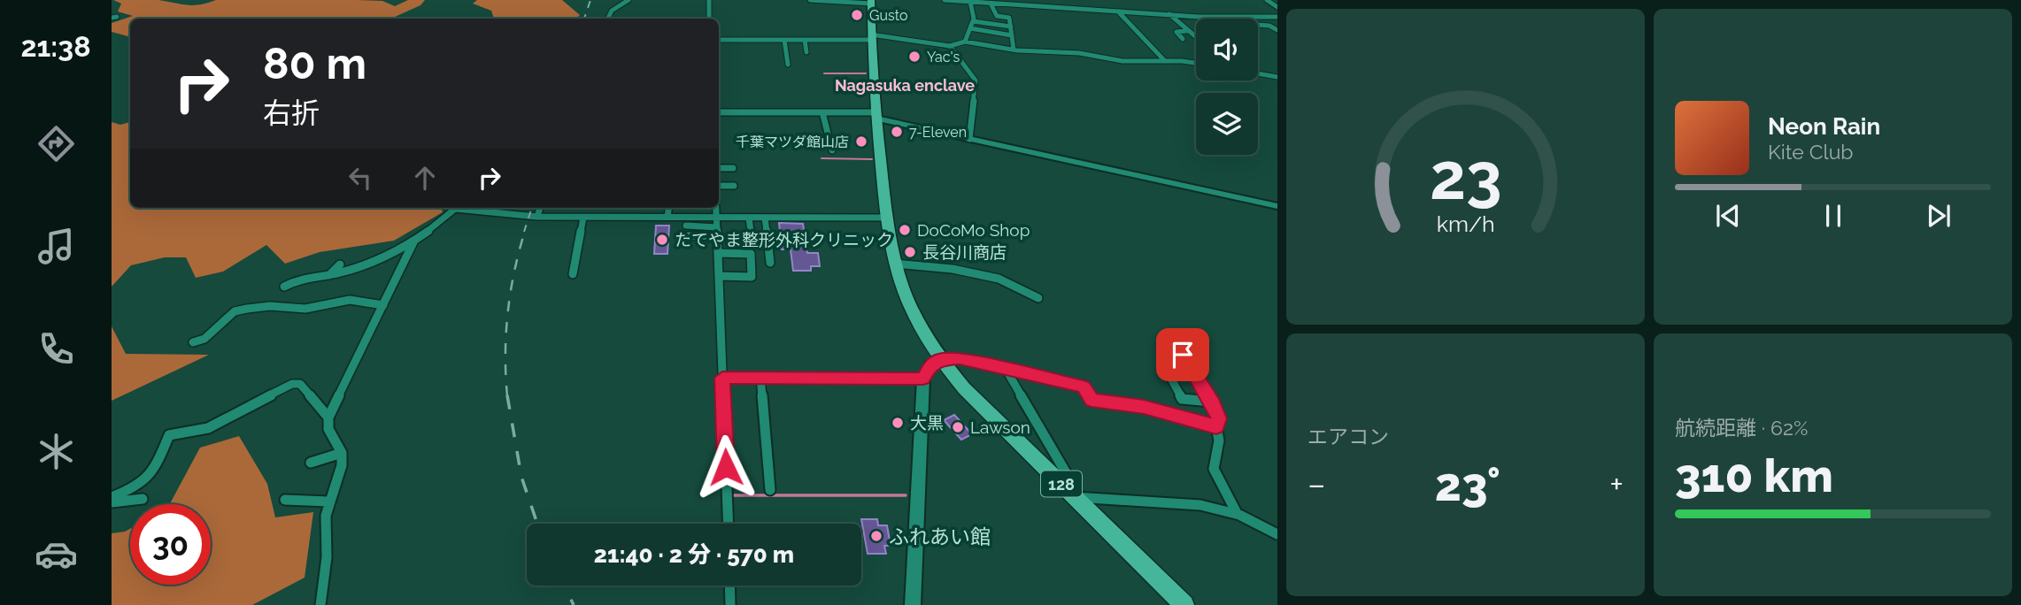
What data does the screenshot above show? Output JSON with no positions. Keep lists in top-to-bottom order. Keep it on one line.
{"streets":{"highway":["128"]},"districts":["Nagasuka enclave"],"places":["Gusto","Yac's","7-Eleven","千葉マツダ館山店","DoCoMo Shop","たてやま整形外科クリニック","長谷川商店","大黒","Lawson","ふれあい館"],"page":{"tabs":"21:38","turn":["80 m","右折"],"song":["Neon Rain","Kite Club"],"tile":["エアコン",["航続距離 · 62%","310 km"]],"heat":["−","23°","+"],"limit":"30","trip":"21:40 · 2 分 · 570 m","gauge":["23","km/h"]}}
